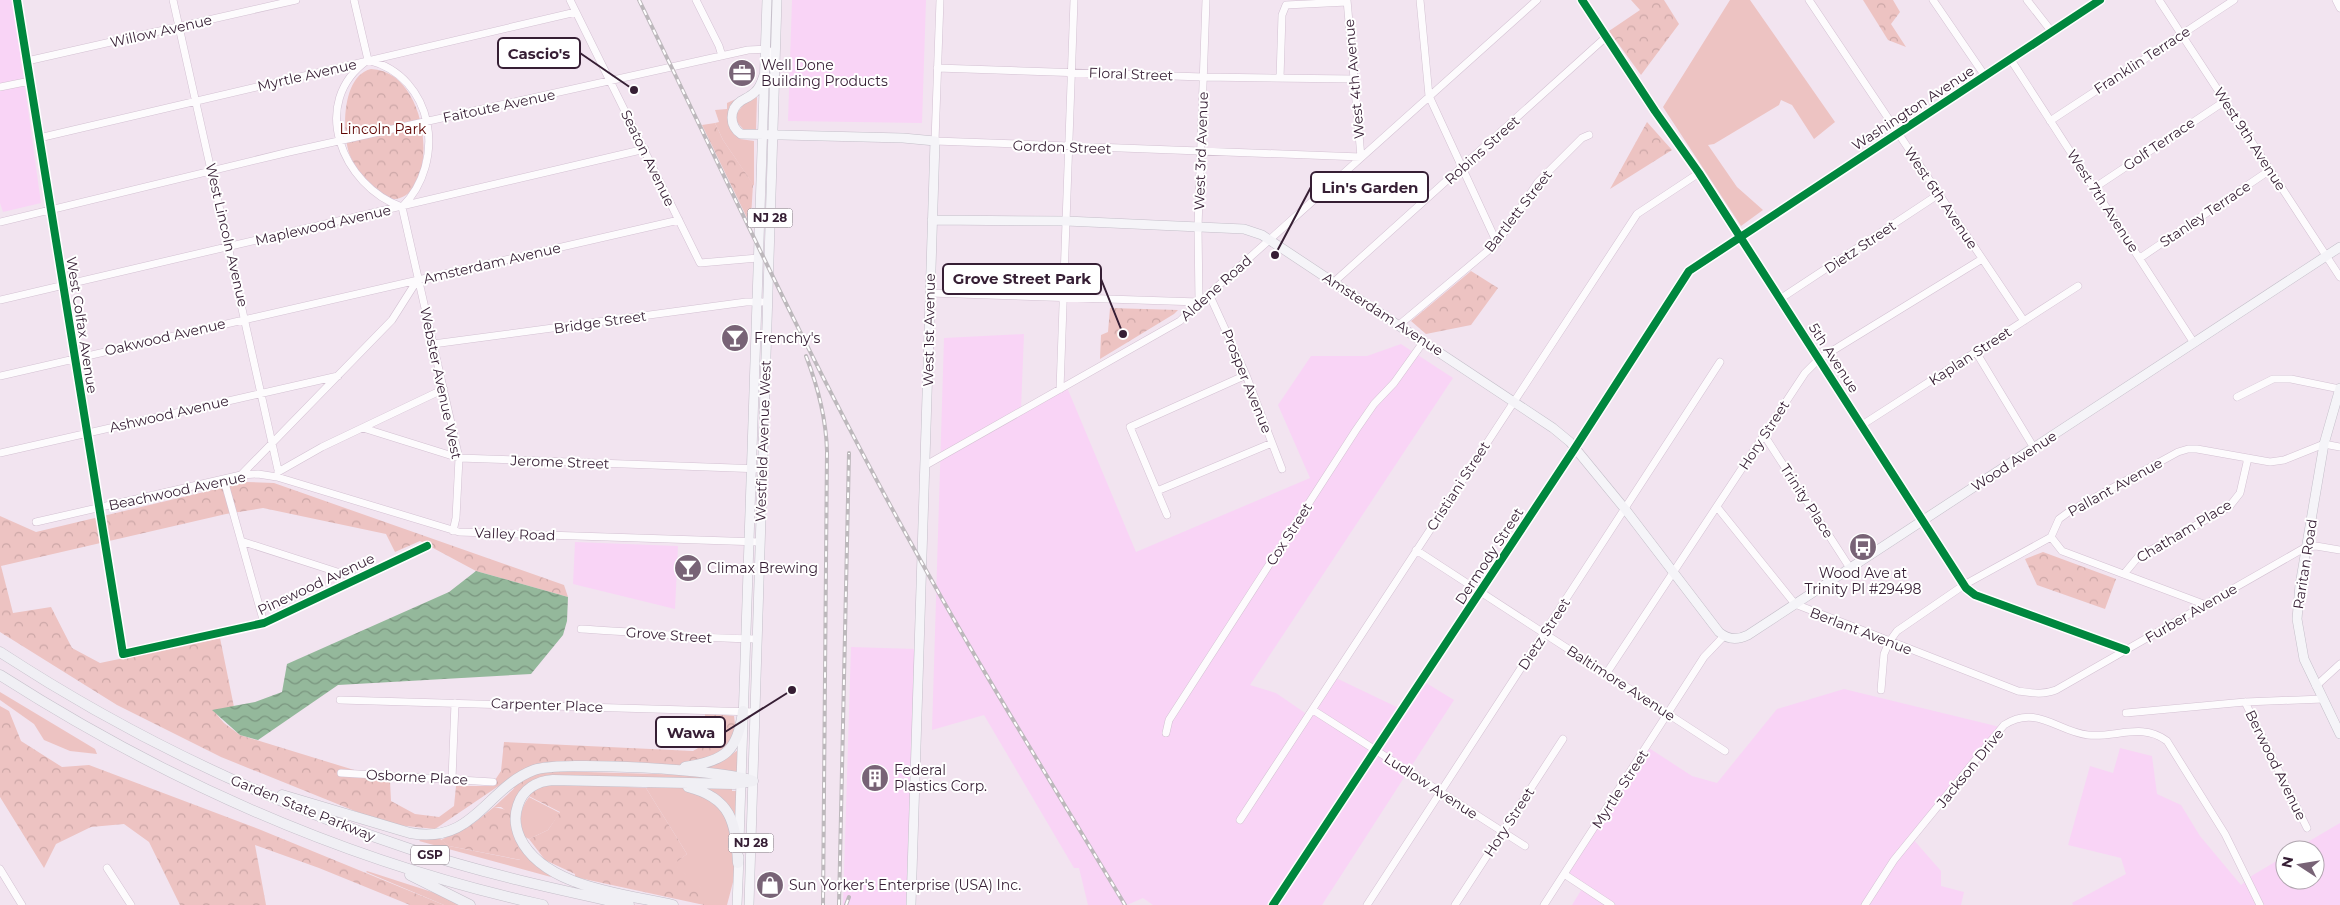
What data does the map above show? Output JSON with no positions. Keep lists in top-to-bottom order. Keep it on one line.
{"streets":{"highway":["Garden State Parkway","GSP"],"main road":["Gordon Street","NJ 28","Amsterdam Avenue","West 1st Avenue","Westfield Avenue West","Wood Avenue","Raritan Road"],"street":["Willow Avenue","Franklin Terrace","Floral Street","Myrtle Avenue","West 4th Avenue","Faitoute Avenue","Washington Avenue","West 9th Avenue","Golf Terrace","Robins Street","West 3rd Avenue","Seaton Avenue","West 6th Avenue","West 7th Avenue","Bartlett Street","Stanley Terrace","Maplewood Avenue","West Lincoln Avenue","Dietz Street","Aldene Road","Bridge Street","West Colfax Avenue","Oakwood Avenue","Kaplan Street","5th Avenue","Prosper Avenue","Webster Avenue West","Ashwood Avenue","Hory Street","Jerome Street","Cristiani Street","Pallant Avenue","Beachwood Avenue","Trinity Place","Chatham Place","Valley Road","Cox Street","Dermody Street","Pinewood Avenue","Furber Avenue","Berlant Avenue","Grove Street","Baltimore Avenue","Carpenter Place","Berwood Avenue","Jackson Drive","Osborne Place","Ludlow Avenue","Myrtle Street"]},"crossings":[["Willow Avenue","West Lincoln Avenue"],["Willow Avenue","West Colfax Avenue"],["Franklin Terrace","West 9th Avenue"],["Franklin Terrace","West 7th Avenue"],["Floral Street","West 4th Avenue"],["Floral Street","West 3rd Avenue"],["Floral Street","West 1st Avenue"],["Myrtle Avenue","Seaton Avenue"],["Myrtle Avenue","West Lincoln Avenue"],["Myrtle Avenue","West Colfax Avenue"],["West 4th Avenue","Gordon Street"],["West 4th Avenue","Aldene Road"],["Faitoute Avenue","Seaton Avenue"],["Faitoute Avenue","West Lincoln Avenue"],["Faitoute Avenue","West Colfax Avenue"],["Faitoute Avenue","Westfield Avenue West"],["Washington Avenue","West 6th Avenue"],["Washington Avenue","West 7th Avenue"],["Washington Avenue","5th Avenue"],["Washington Avenue","Dermody Street"],["West 9th Avenue","Golf Terrace"],["West 9th Avenue","Stanley Terrace"],["West 9th Avenue","Wood Avenue"],["Golf Terrace","West 7th Avenue"],["Gordon Street","West 3rd Avenue"],["Gordon Street","Aldene Road"],["Gordon Street","West 1st Avenue"],["Gordon Street","Westfield Avenue West"],["Robins Street","Amsterdam Avenue"],["Robins Street","5th Avenue"],["West 3rd Avenue","Amsterdam Avenue"],["West 3rd Avenue","Aldene Road"],["Seaton Avenue","Maplewood Avenue"],["Seaton Avenue","Amsterdam Avenue"],["Seaton Avenue","Westfield Avenue West"],["West 6th Avenue","Dietz Street"],["West 6th Avenue","Kaplan Street"],["West 6th Avenue","Hory Street"],["West 7th Avenue","Stanley Terrace"],["West 7th Avenue","Wood Avenue"],["Bartlett Street","Amsterdam Avenue"],["NJ 28","Westfield Avenue West"],["NJ 28","Grove Street"],["NJ 28","Carpenter Place"],["Maplewood Avenue","West Lincoln Avenue"],["Maplewood Avenue","West Colfax Avenue"],["Maplewood Avenue","Webster Avenue West"],["West Lincoln Avenue","Amsterdam Avenue"],["West Lincoln Avenue","Oakwood Avenue"],["West Lincoln Avenue","Ashwood Avenue"],["West Lincoln Avenue","Beachwood Avenue"],["West Lincoln Avenue","Valley Road"],["Dietz Street","Amsterdam Avenue"],["Dietz Street","5th Avenue"],["Dietz Street","Baltimore Avenue"],["Dietz Street","Ludlow Avenue"],["Amsterdam Avenue","Aldene Road"],["Amsterdam Avenue","West 1st Avenue"],["Amsterdam Avenue","Oakwood Avenue"],["Amsterdam Avenue","Webster Avenue West"],["Amsterdam Avenue","Ashwood Avenue"],["Amsterdam Avenue","Hory Street"],["Amsterdam Avenue","Wood Avenue"],["Amsterdam Avenue","Cristiani Street"],["Amsterdam Avenue","Beachwood Avenue"],["Amsterdam Avenue","Cox Street"],["Amsterdam Avenue","Dermody Street"],["Amsterdam Avenue","Myrtle Street"],["Aldene Road","West 1st Avenue"],["Aldene Road","Prosper Avenue"],["Bridge Street","Webster Avenue West"],["Bridge Street","Westfield Avenue West"],["West Colfax Avenue","Oakwood Avenue"],["West Colfax Avenue","Ashwood Avenue"],["West Colfax Avenue","Beachwood Avenue"],["West Colfax Avenue","Pinewood Avenue"],["Oakwood Avenue","Webster Avenue West"],["Kaplan Street","5th Avenue"],["5th Avenue","Hory Street"],["5th Avenue","Wood Avenue"],["5th Avenue","Cristiani Street"],["5th Avenue","Dermody Street"],["5th Avenue","Furber Avenue"],["Webster Avenue West","Jerome Street"],["Webster Avenue West","Valley Road"],["Hory Street","Trinity Place"],["Hory Street","Berlant Avenue"],["Hory Street","Baltimore Avenue"],["Hory Street","Ludlow Avenue"],["Westfield Avenue West","Jerome Street"],["Westfield Avenue West","Valley Road"],["Westfield Avenue West","Grove Street"],["Wood Avenue","Trinity Place"],["Wood Avenue","Berlant Avenue"],["Wood Avenue","Myrtle Street"],["Cristiani Street","Baltimore Avenue"],["Cristiani Street","Ludlow Avenue"],["Pallant Avenue","Chatham Place"],["Pallant Avenue","Raritan Road"],["Beachwood Avenue","Valley Road"],["Dermody Street","Baltimore Avenue"],["Dermody Street","Ludlow Avenue"],["Raritan Road","Furber Avenue"],["Furber Avenue","Berlant Avenue"],["Baltimore Avenue","Myrtle Street"]],"parks":["Lincoln Park"],"places":{"office":["Well Done Building Products"],"other":["Cascio's","Lin's Garden","Grove Street Park","Wawa"],"bar":["Frenchy's","Climax Brewing"],"bus stop":["Wood Ave at Trinity Pl #29498"],"building":["Federal Plastics Corp."],"shop":["Sun Yorker's Enterprise (USA) Inc."]},"north":"left"}
